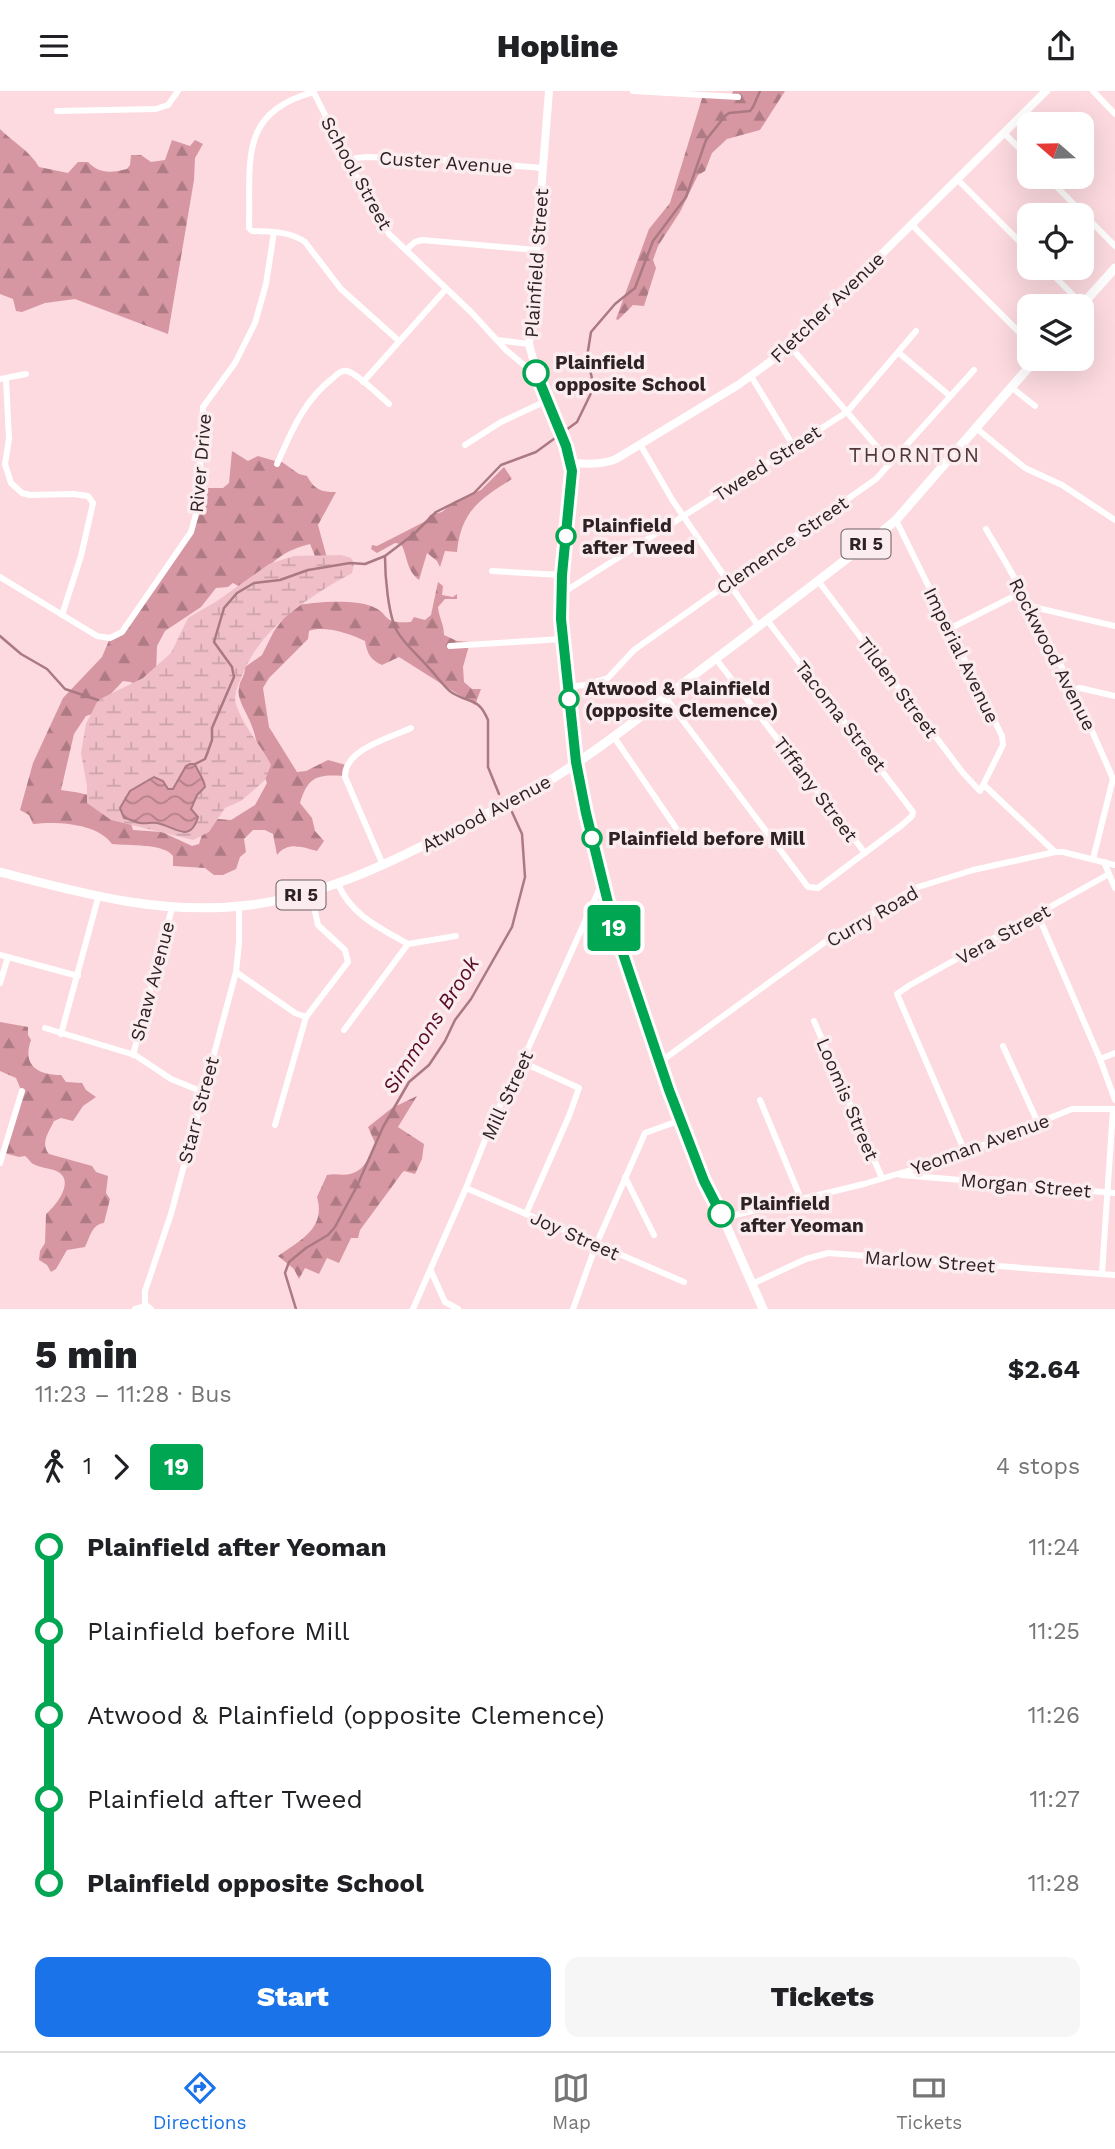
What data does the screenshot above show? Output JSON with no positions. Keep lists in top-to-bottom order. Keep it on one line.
{"streets":{"main road":["Plainfield Street","Fletcher Avenue","RI 5","Atwood Avenue"],"street":["Custer Avenue","School Street","River Drive","Tweed Street","Clemence Street","Rockwood Avenue","Imperial Avenue","Tilden Street","Tacoma Street","Tiffany Street","Curry Road","Vera Street","Shaw Avenue","Mill Street","Loomis Street","Starr Street","Yeoman Avenue","Morgan Street","Joy Street","Marlow Street"]},"crossings":[["Custer Avenue","School Street"],["Custer Avenue","Plainfield Street"],["School Street","Plainfield Street"],["Plainfield Street","Fletcher Avenue"],["Plainfield Street","Tweed Street"],["Plainfield Street","Clemence Street"],["Plainfield Street","Atwood Avenue"],["Imperial Avenue","Tilden Street"],["Imperial Avenue","Atwood Avenue"],["Tilden Street","Atwood Avenue"],["Tilden Street","Curry Road"],["Tacoma Street","Tiffany Street"],["Tacoma Street","Atwood Avenue"],["Tiffany Street","Atwood Avenue"],["Atwood Avenue","Shaw Avenue"],["Atwood Avenue","Starr Street"],["Vera Street","Yeoman Avenue"],["Mill Street","Joy Street"],["Loomis Street","Yeoman Avenue"],["Yeoman Avenue","Morgan Street"]],"districts":["THORNTON"],"water":["Simmons Brook"],"places":["Plainfield opposite School","Plainfield after Tweed","Atwood & Plainfield (opposite Clemence)","Plainfield before Mill","Plainfield after Yeoman"],"lines":["bus line 19"],"north":"left","page":{"header":"Hopline","on_map":"19","heading":["5 min","11:23 – 11:28 · Bus","$2.64"],"legs":["1","19","4 stops"],"list":[{"name":"Plainfield after Yeoman","value":"11:24"},{"name":"Plainfield before Mill","value":"11:25"},{"name":"Atwood & Plainfield (opposite Clemence)","value":"11:26"},{"name":"Plainfield after Tweed","value":"11:27"},{"name":"Plainfield opposite School","value":"11:28"}],"buttons":["Start","Tickets"],"tabs":["Directions","Map","Tickets"]}}
